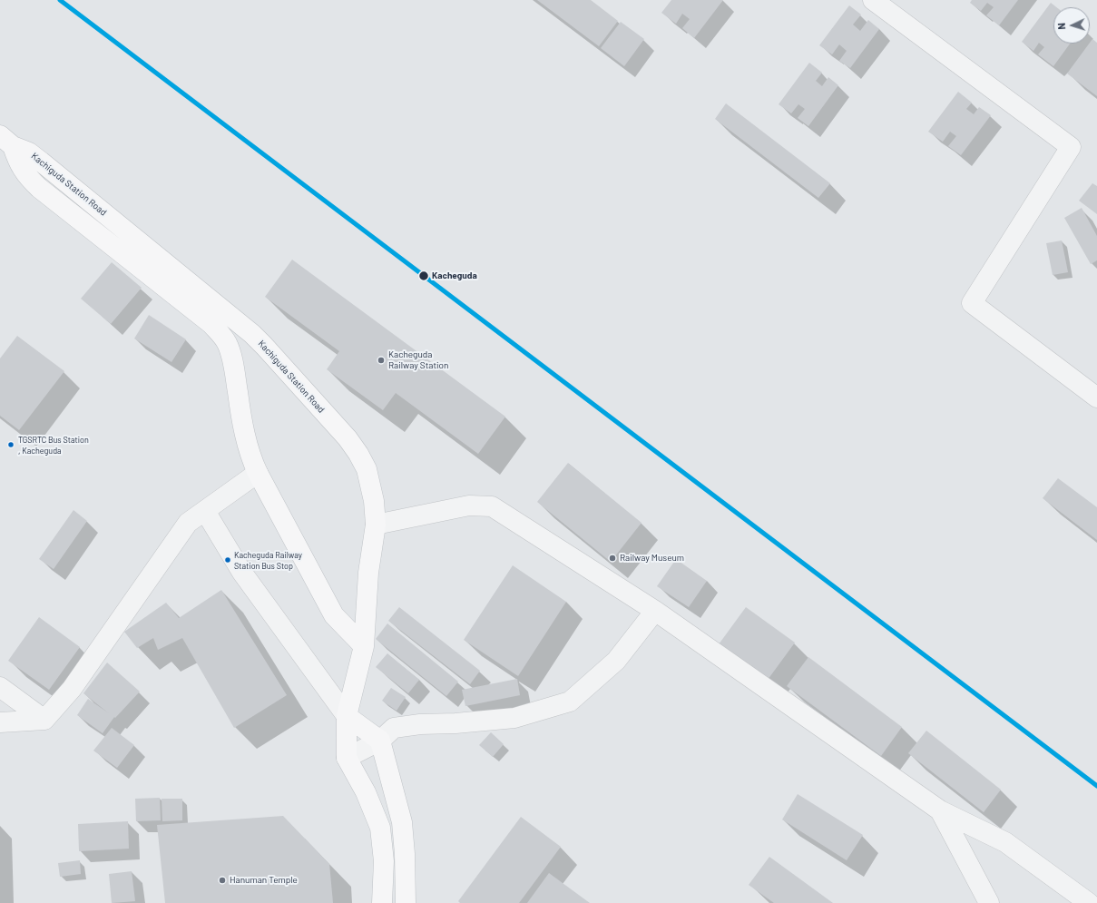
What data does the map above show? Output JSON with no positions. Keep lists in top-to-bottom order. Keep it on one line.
{"streets":{"main road":["Kachiguda Station Road"]},"places":["Kacheguda","Kacheguda Railway Station","TGSRTC Bus Station , Kacheguda","Railway Museum","Kacheguda Railway Station Bus Stop","Hanuman Temple"],"north":"left"}
